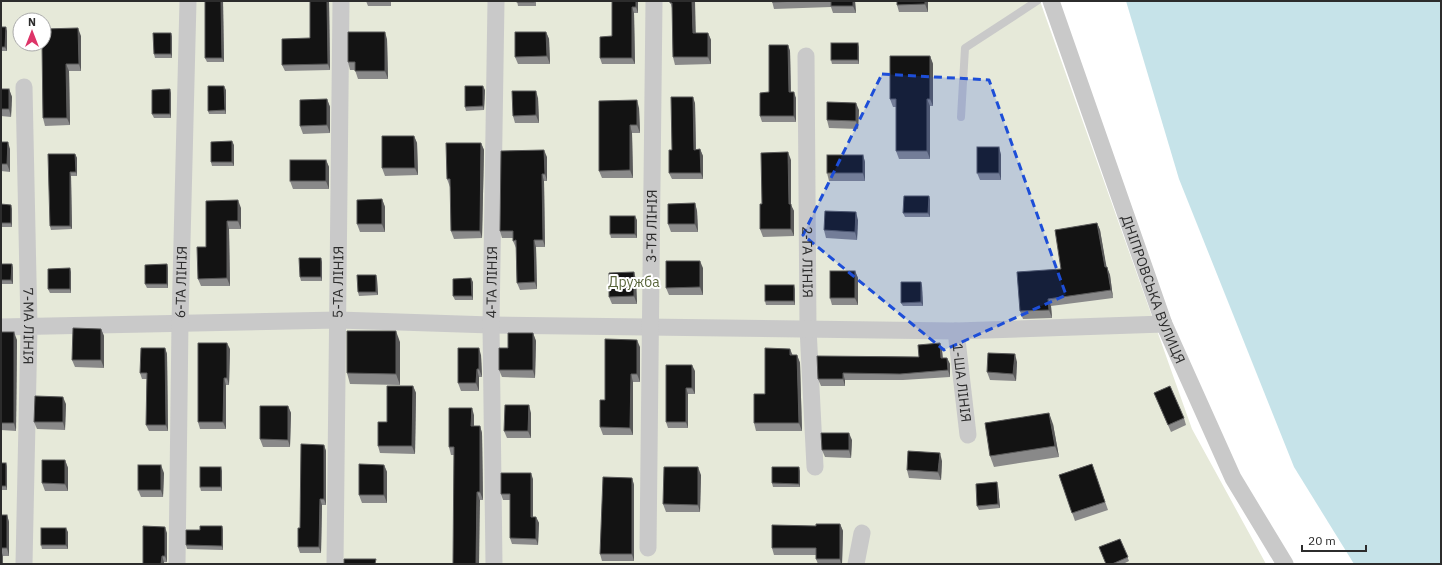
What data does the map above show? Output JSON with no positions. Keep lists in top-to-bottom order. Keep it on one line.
{"streets":{"street":["3-ТЯ ЛІНІЯ","2-ГА ЛІНІЯ","6-ТА ЛІНІЯ","4-ТА ЛІНІЯ","5-ТА ЛІНІЯ","ДНІПРОВСЬКА ВУЛИЦЯ","7-МА ЛІНІЯ","1-ША ЛІНІЯ"]},"parks":["Дружба"],"scale_bar":"20 m","north":"top"}
